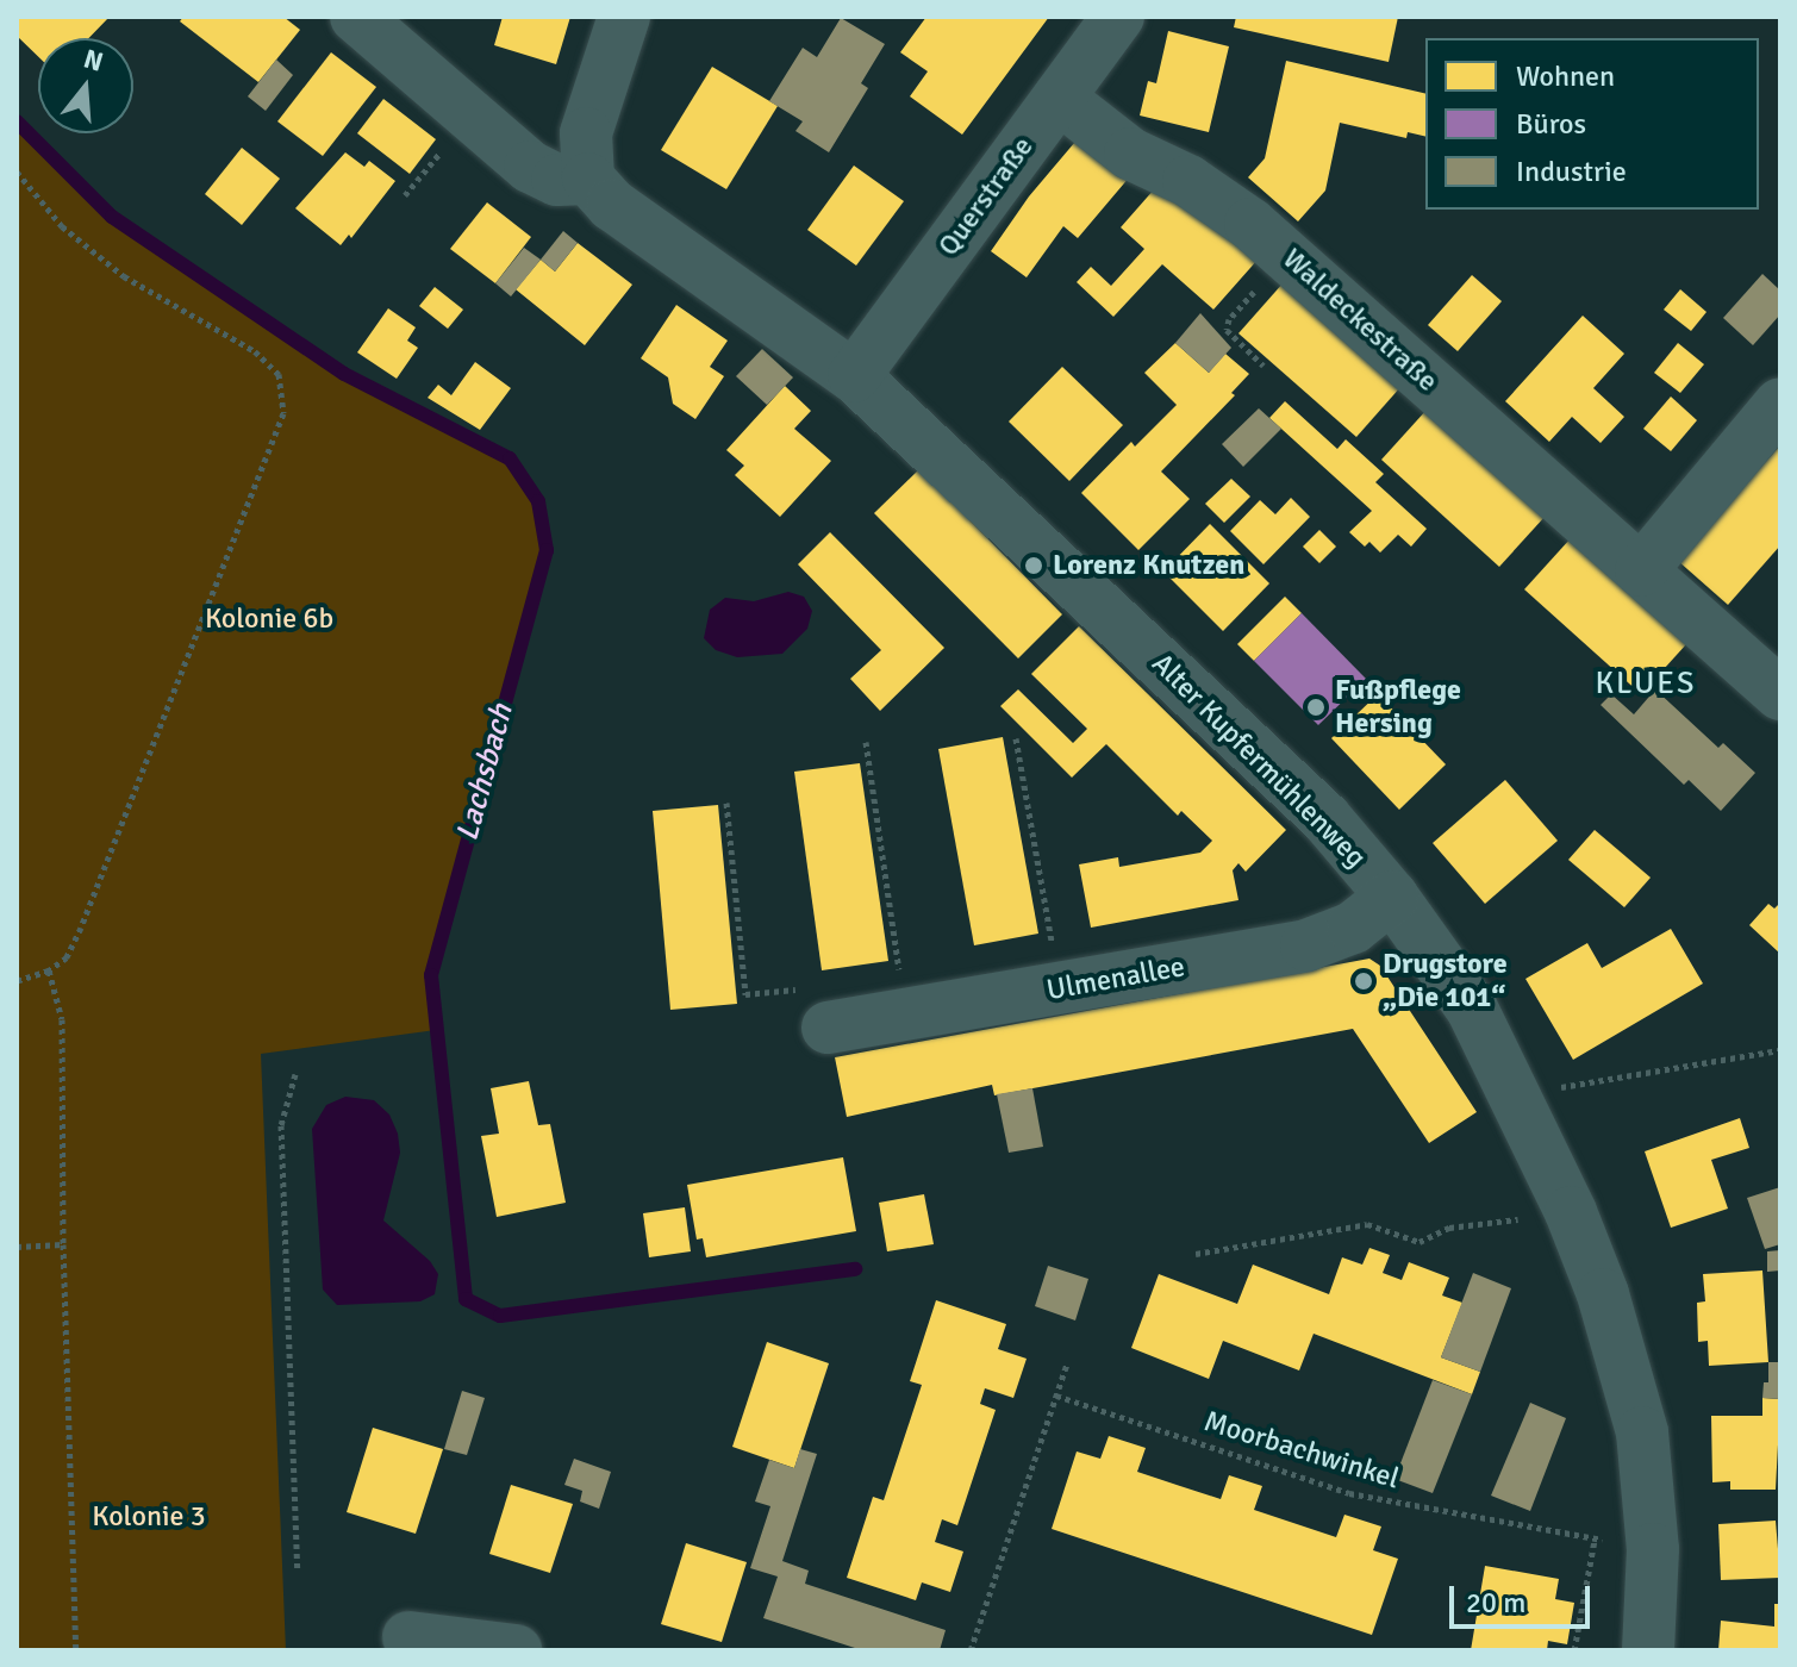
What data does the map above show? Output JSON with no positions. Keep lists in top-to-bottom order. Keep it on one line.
{"streets":{"street":["Querstraße","Waldeckestraße","Alter Kupfermühlenweg","Ulmenallee"],"path":["Moorbachwinkel"]},"crossings":[["Querstraße","Waldeckestraße"],["Querstraße","Alter Kupfermühlenweg"],["Alter Kupfermühlenweg","Ulmenallee"],["Alter Kupfermühlenweg","Moorbachwinkel"]],"districts":["KLUES"],"water":["Lachsbach"],"parks":["Kolonie 6b","Kolonie 3"],"places":["Lorenz Knutzen","Fußpflege Hersing","Drugstore „Die 101“"],"legend":["Wohnen","Büros","Industrie"],"scale_bar":"20 m","north":"top"}
